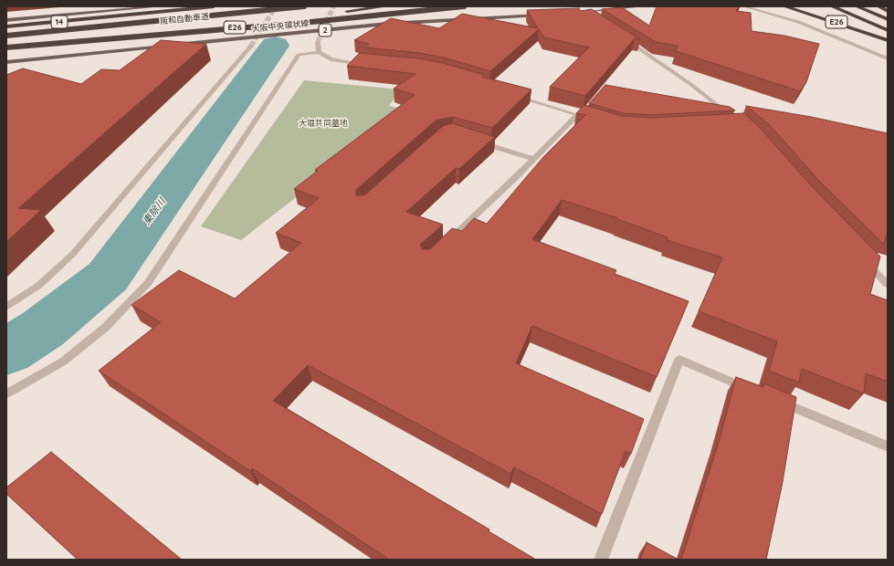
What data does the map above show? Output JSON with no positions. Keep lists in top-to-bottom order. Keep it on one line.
{"streets":{"highway":["阪和自動車道","14","E26"],"main road":["大阪中央環状線","2"]},"crossings":[["阪和自動車道","E26"]],"water":["東除川"],"parks":["大堀共同墓地"]}
